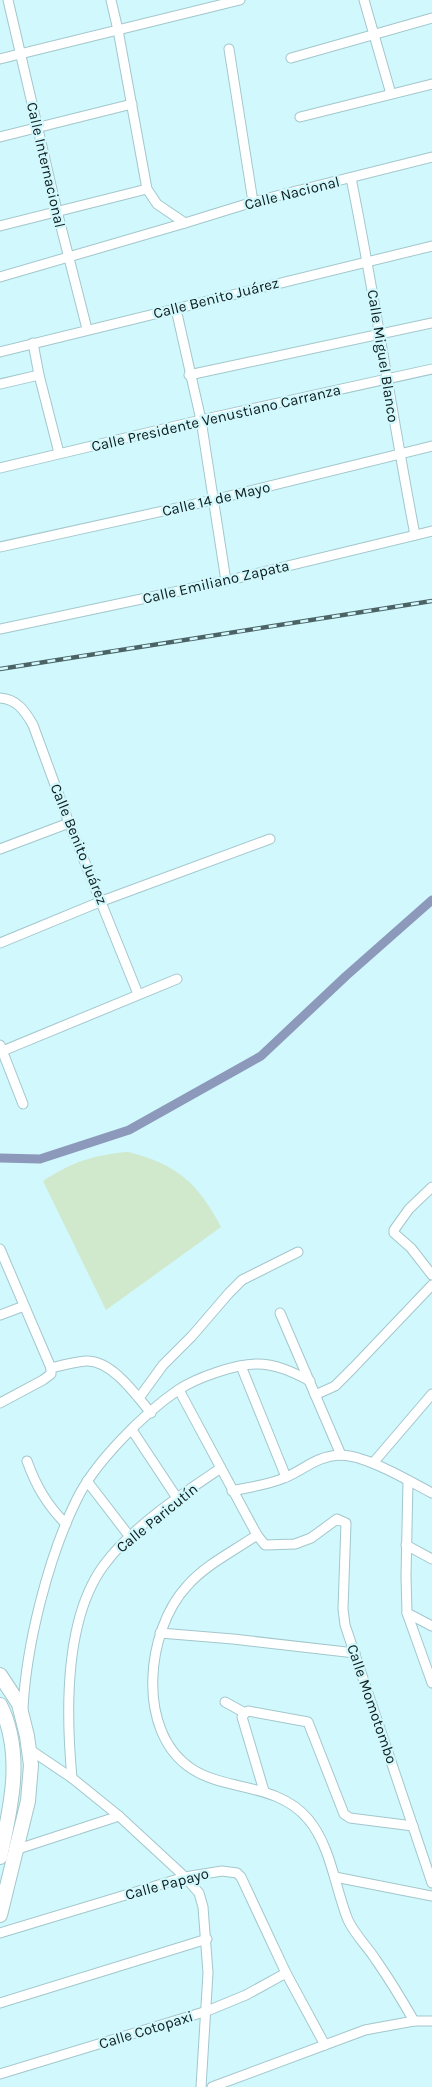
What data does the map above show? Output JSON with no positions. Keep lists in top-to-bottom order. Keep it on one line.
{"streets":{"street":["Calle Internacional","Calle Nacional","Calle Benito Juárez","Calle Miguel Blanco","Calle Presidente Venustiano Carranza","Calle 14 de Mayo","Calle Emiliano Zapata","Calle Paricutín","Calle Momotombo","Calle Papayo","Calle Cotopaxi"]},"crossings":[["Calle Internacional","Calle Nacional"],["Calle Internacional","Calle Benito Juárez"],["Calle Nacional","Calle Miguel Blanco"],["Calle Benito Juárez","Calle Miguel Blanco"],["Calle Miguel Blanco","Calle Presidente Venustiano Carranza"],["Calle Miguel Blanco","Calle 14 de Mayo"],["Calle Miguel Blanco","Calle Emiliano Zapata"],["Calle Papayo","Calle Cotopaxi"]]}
